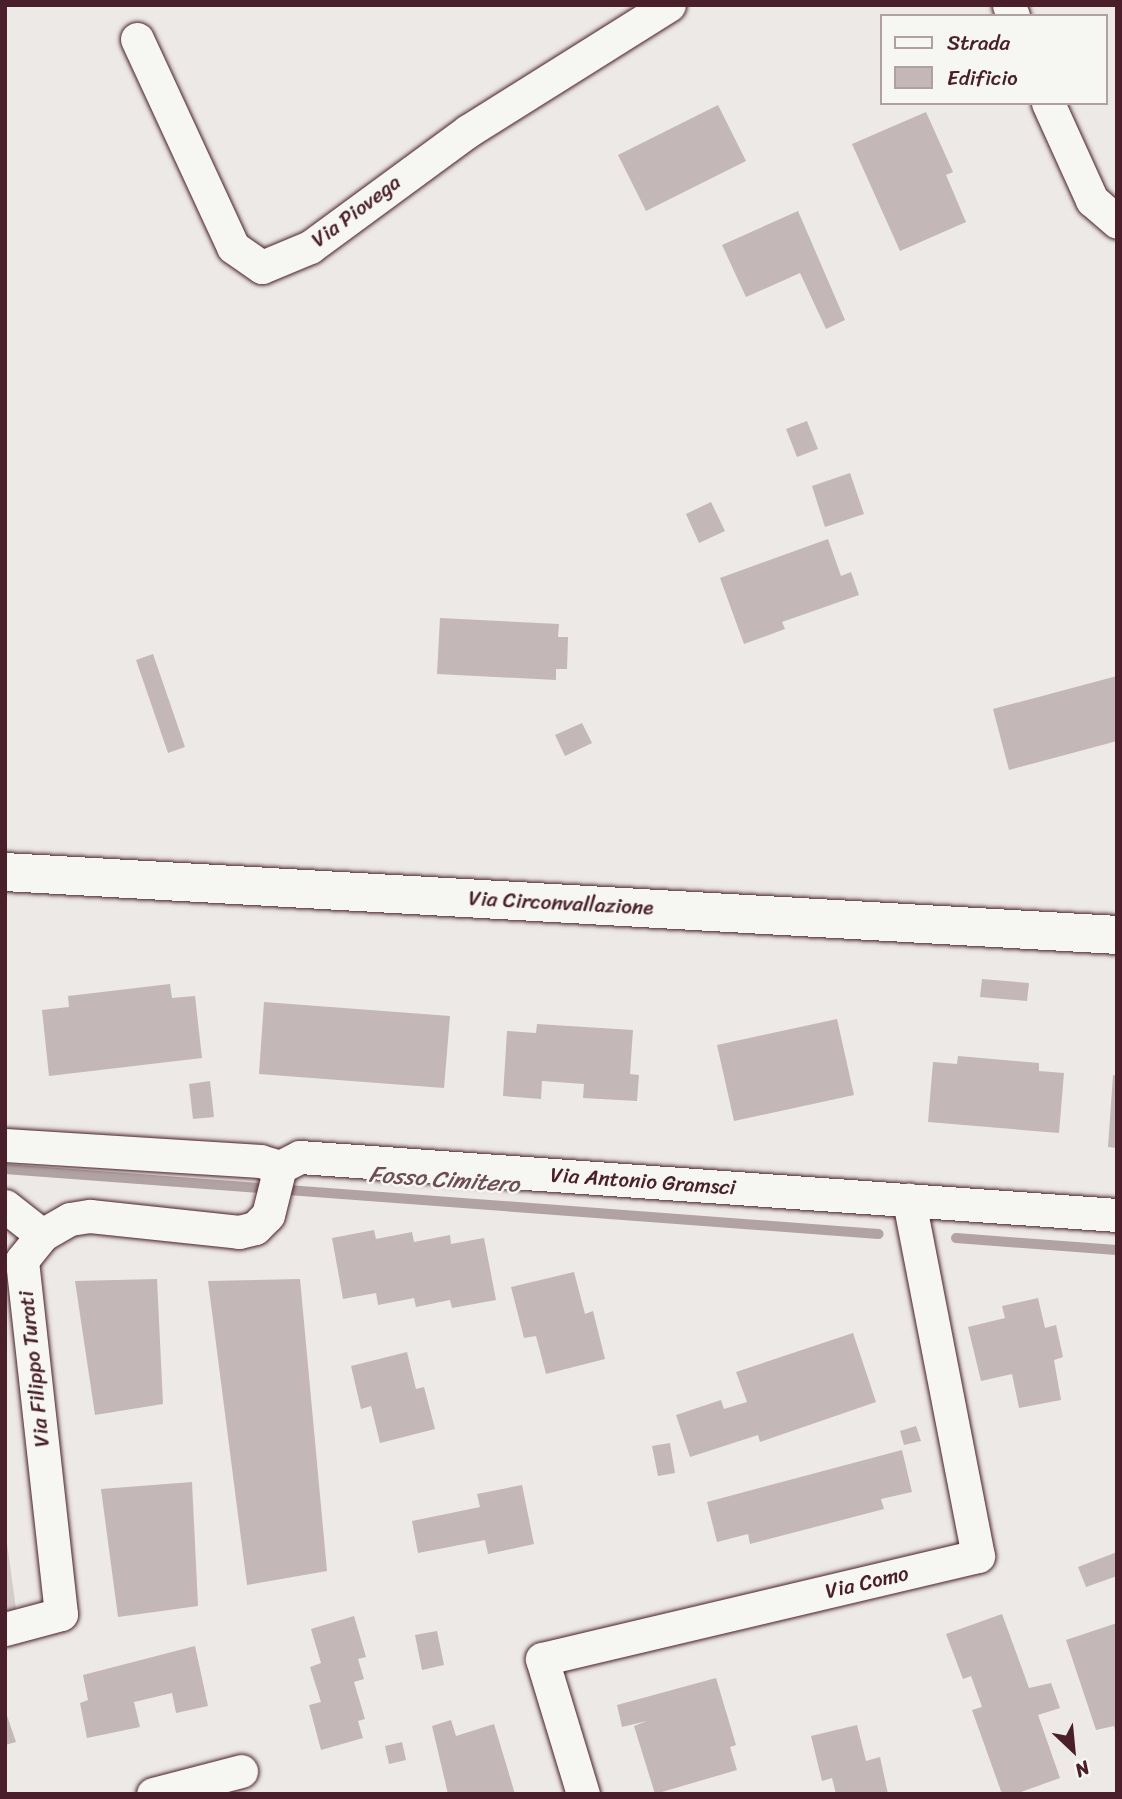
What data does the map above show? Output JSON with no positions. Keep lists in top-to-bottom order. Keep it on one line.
{"streets":{"main road":["Via Circonvallazione"],"street":["Via Piovega","Via Antonio Gramsci","Via Filippo Turati","Via Como"]},"crossings":[["Via Antonio Gramsci","Via Filippo Turati"],["Via Antonio Gramsci","Via Como"]],"water":["Fosso Cimitero"],"legend":["Strada","Edificio"],"north":"bottom right"}
